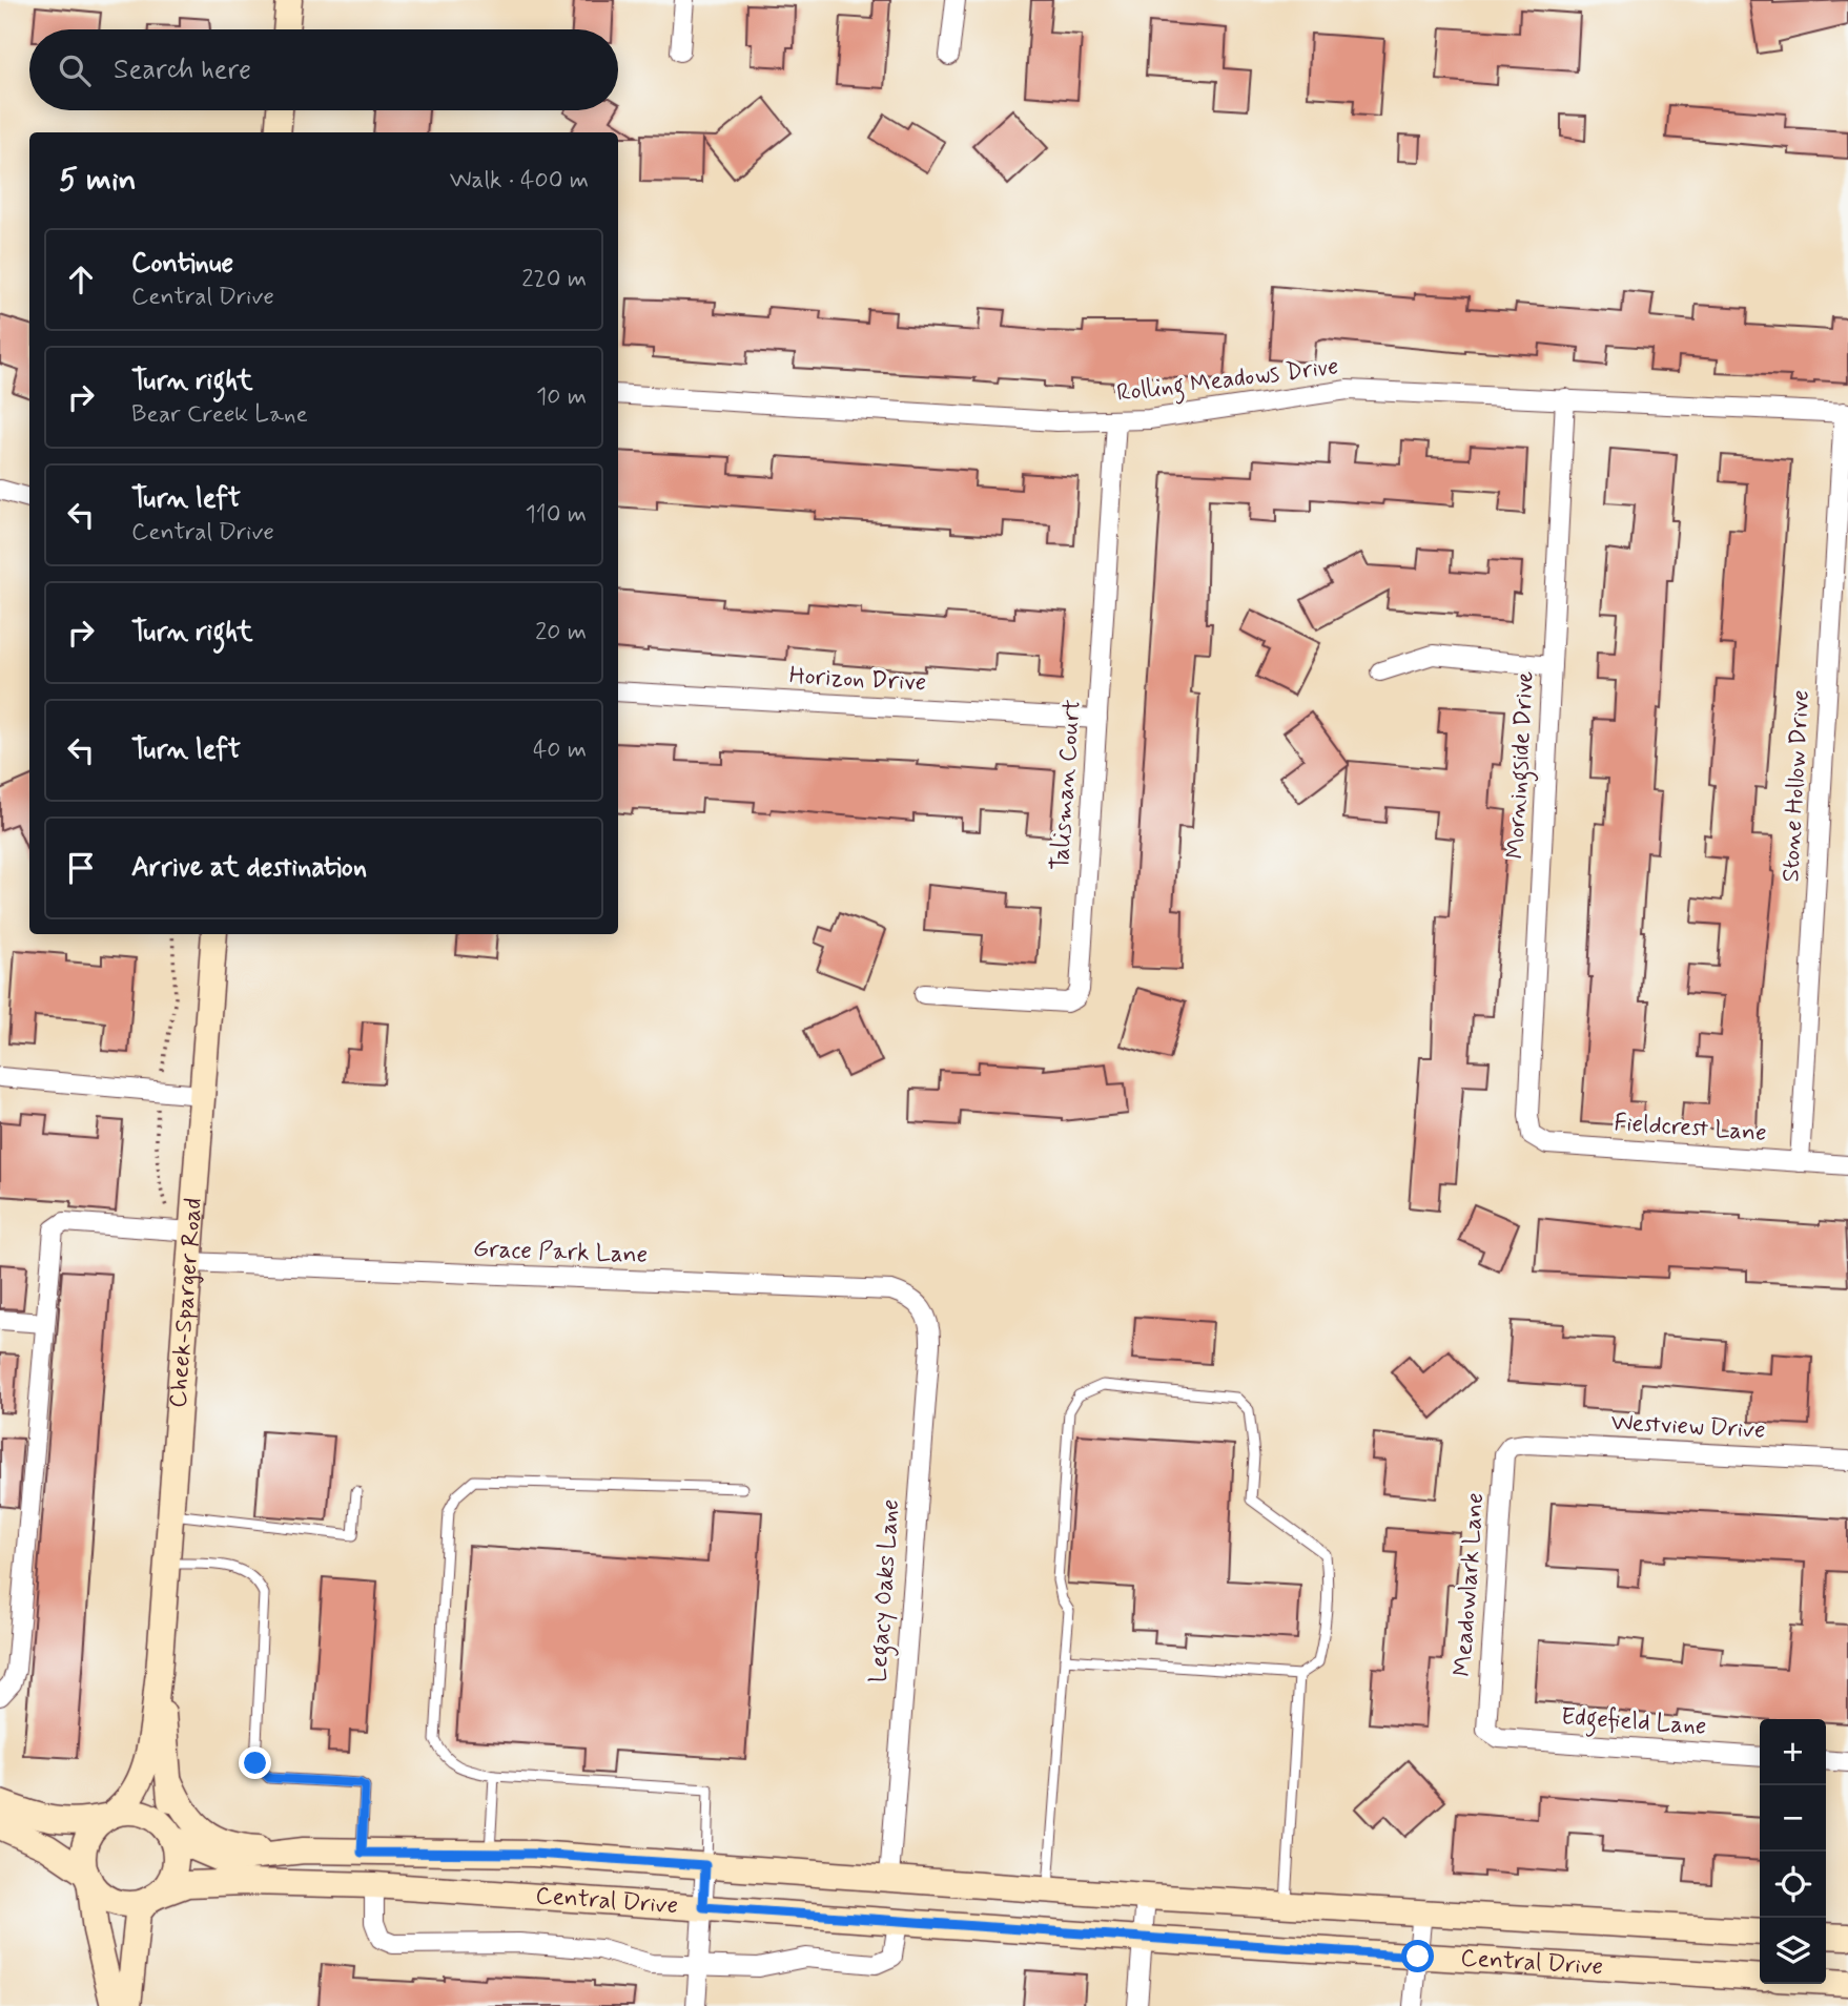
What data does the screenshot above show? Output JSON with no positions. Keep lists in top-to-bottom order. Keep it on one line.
{"streets":{"main road":["Cheek-Sparger Road","Central Drive"],"street":["Rolling Meadows Drive","Horizon Drive","Morningside Drive","Talisman Court","Stone Hollow Drive","Fieldcrest Lane","Grace Park Lane","Westview Drive","Meadowlark Lane","Legacy Oaks Lane","Edgefield Lane"]},"crossings":[["Rolling Meadows Drive","Morningside Drive"],["Rolling Meadows Drive","Talisman Court"],["Rolling Meadows Drive","Stone Hollow Drive"],["Horizon Drive","Talisman Court"],["Morningside Drive","Fieldcrest Lane"],["Stone Hollow Drive","Fieldcrest Lane"],["Grace Park Lane","Cheek-Sparger Road"],["Grace Park Lane","Legacy Oaks Lane"],["Cheek-Sparger Road","Central Drive"],["Westview Drive","Meadowlark Lane"],["Meadowlark Lane","Edgefield Lane"],["Legacy Oaks Lane","Central Drive"]],"page":{"search":"Search here","heading":["5 min","Walk · 400 m"],"list":[["Continue","Central Drive","220 m"],["Turn right","Bear Creek Lane","10 m"],["Turn left","Central Drive","110 m"],["Turn right","20 m"],["Turn left","40 m"],"Arrive at destination"],"map_buttons":["+","−"]}}
